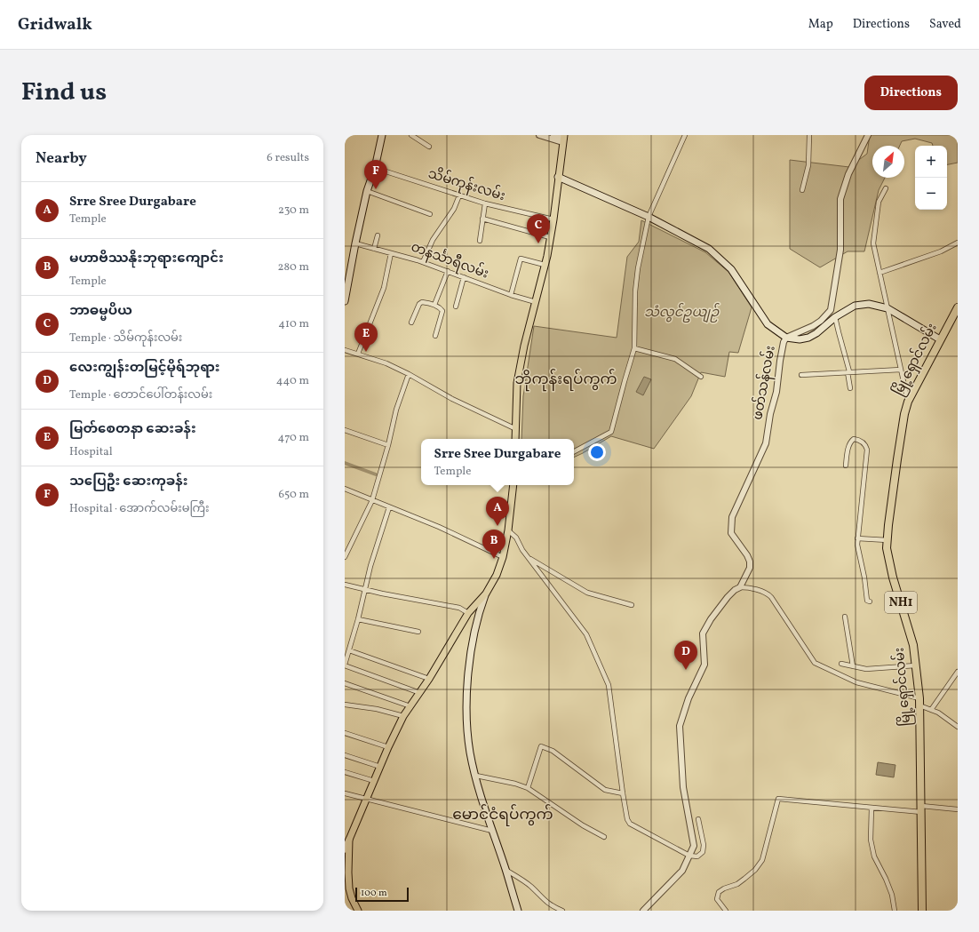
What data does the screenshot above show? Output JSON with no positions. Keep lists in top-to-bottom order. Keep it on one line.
{"streets":{"highway":["မြို့ရှောင်လမ်း","NH1"],"street":["သိမ်ကုန်းလမ်း","တနင်္သာရီလမ်း","ဖတ်သန်လမ်း"]},"districts":["ဘိုကုန်းရပ်ကွက်","မောင်ငံရပ်ကွက်"],"parks":["သံလွင်ဥယျဉ်"],"scale_bar":"100 m","north":"top right","page":{"header":"Gridwalk","nav":["Map","Directions","Saved"],"title":"Find us","buttons":"Directions","heading":["Nearby","6 results"],"map_buttons":["+","−"],"pins":["F","C","E","A","B","D"],"list":[{"mark":"A","name":"Srre Sree Durgabare","note":"Temple","value":"230 m"},{"mark":"B","name":"မဟာဗိဿနိုးဘုရားကျောင်း","note":"Temple","value":"280 m"},{"mark":"C","name":"ဘာဓမ္မပိယ","note":"Temple · သိမ်ကုန်းလမ်း","value":"410 m"},{"mark":"D","name":"လေးကျွန်းတမြင့်မိုရ်ဘုရား","note":"Temple · တောင်ပေါ်တန်းလမ်း","value":"440 m"},{"mark":"E","name":"မြတ်စေတနာ ဆေးခန်း","note":"Hospital","value":"470 m"},{"mark":"F","name":"သပြေဦး ဆေးကုခန်း","note":"Hospital · အောက်လမ်းမကြီး","value":"650 m"}],"popup":["Srre Sree Durgabare","Temple"],"scale":"100 m"}}
